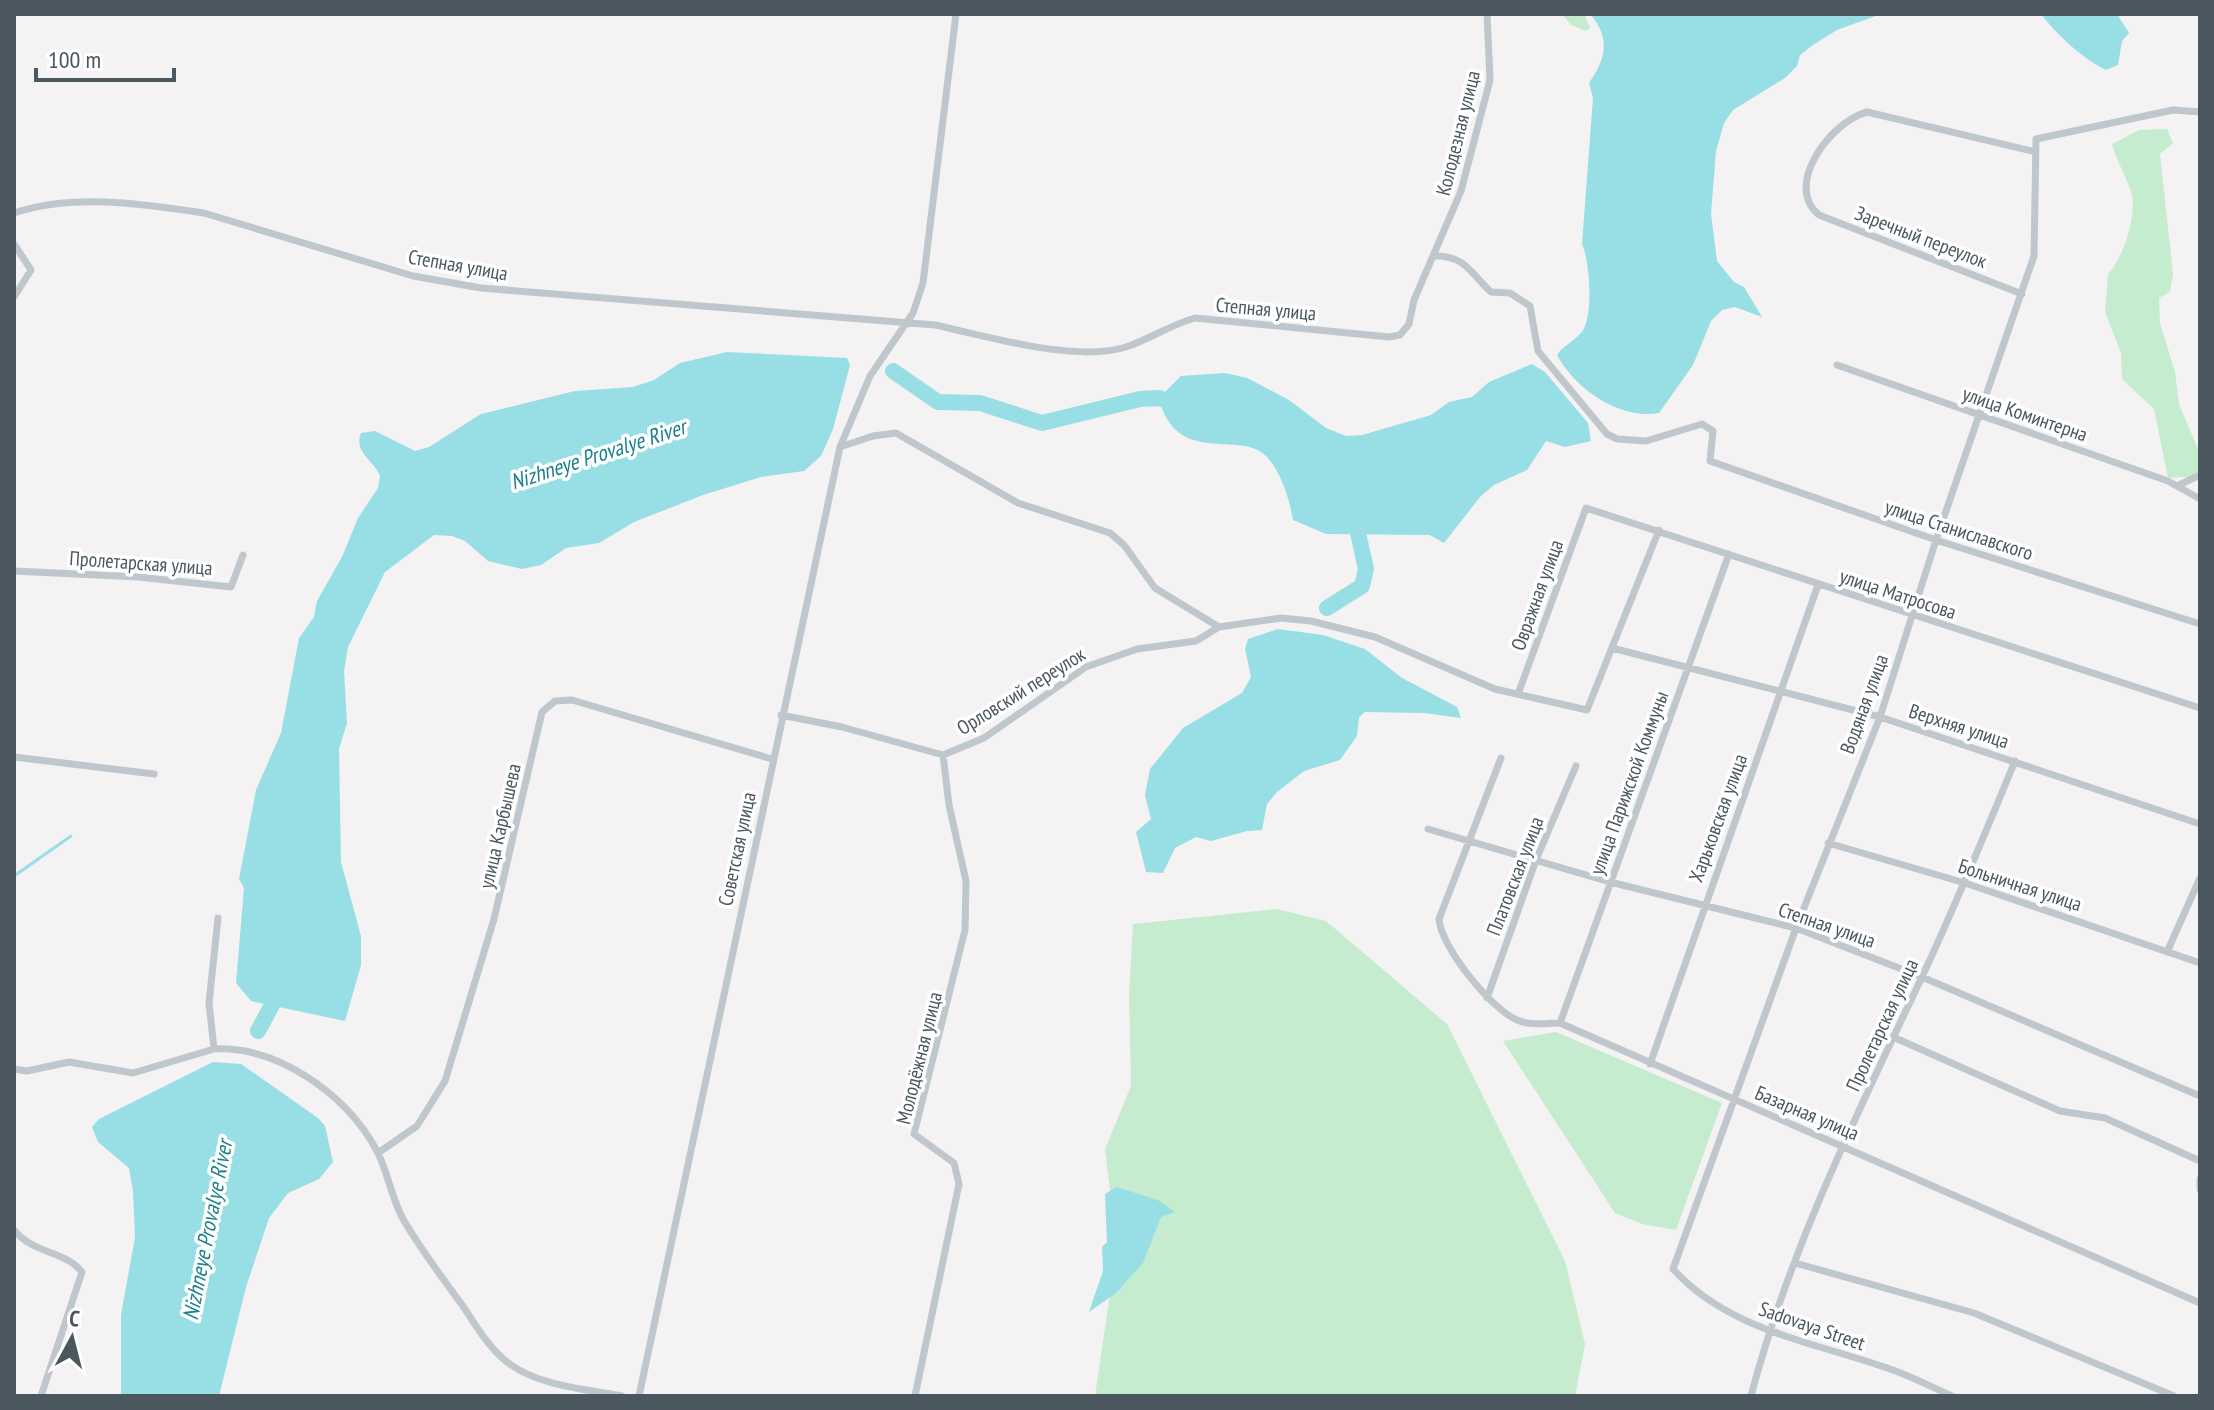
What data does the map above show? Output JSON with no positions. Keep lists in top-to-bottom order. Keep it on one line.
{"streets":{"street":["Колодезная улица","Заречный переулок","Степная улица","улица Коминтерна","улица Станиславского","Пролетарская улица","улица Матросова","Овражная улица","Орловский переулок","Водяная улица","Верхняя улица","улица Парижской Коммуны","Харьковская улица","улица Карбышева","Советская улица","Платовская улица","Больничная улица","Молодёжная улица","Базарная улица","Sadovaya Street"]},"crossings":[["Колодезная улица","Степная улица"],["Колодезная улица","улица Станиславского"],["Заречный переулок","Водяная улица"],["Степная улица","улица Станиславского"],["Степная улица","Пролетарская улица"],["Степная улица","Водяная улица"],["Степная улица","улица Парижской Коммуны"],["Степная улица","Харьковская улица"],["Степная улица","Советская улица"],["Степная улица","Платовская улица"],["Степная улица","Базарная улица"],["улица Коминтерна","Водяная улица"],["улица Станиславского","Водяная улица"],["Пролетарская улица","Верхняя улица"],["Пролетарская улица","Больничная улица"],["Пролетарская улица","Базарная улица"],["Пролетарская улица","Sadovaya Street"],["улица Матросова","Овражная улица"],["улица Матросова","Водяная улица"],["улица Матросова","улица Парижской Коммуны"],["улица Матросова","Харьковская улица"],["Овражная улица","Орловский переулок"],["Орловский переулок","Верхняя улица"],["Орловский переулок","Советская улица"],["Орловский переулок","Молодёжная улица"],["Водяная улица","Верхняя улица"],["Водяная улица","Больничная улица"],["Водяная улица","Базарная улица"],["Водяная улица","Sadovaya Street"],["Верхняя улица","улица Парижской Коммуны"],["Верхняя улица","Харьковская улица"],["улица Парижской Коммуны","Базарная улица"],["Харьковская улица","Базарная улица"],["улица Карбышева","Советская улица"],["Платовская улица","Базарная улица"]],"water":["Nizhneye Provalye River"],"scale_bar":"100 m","north":"top"}
